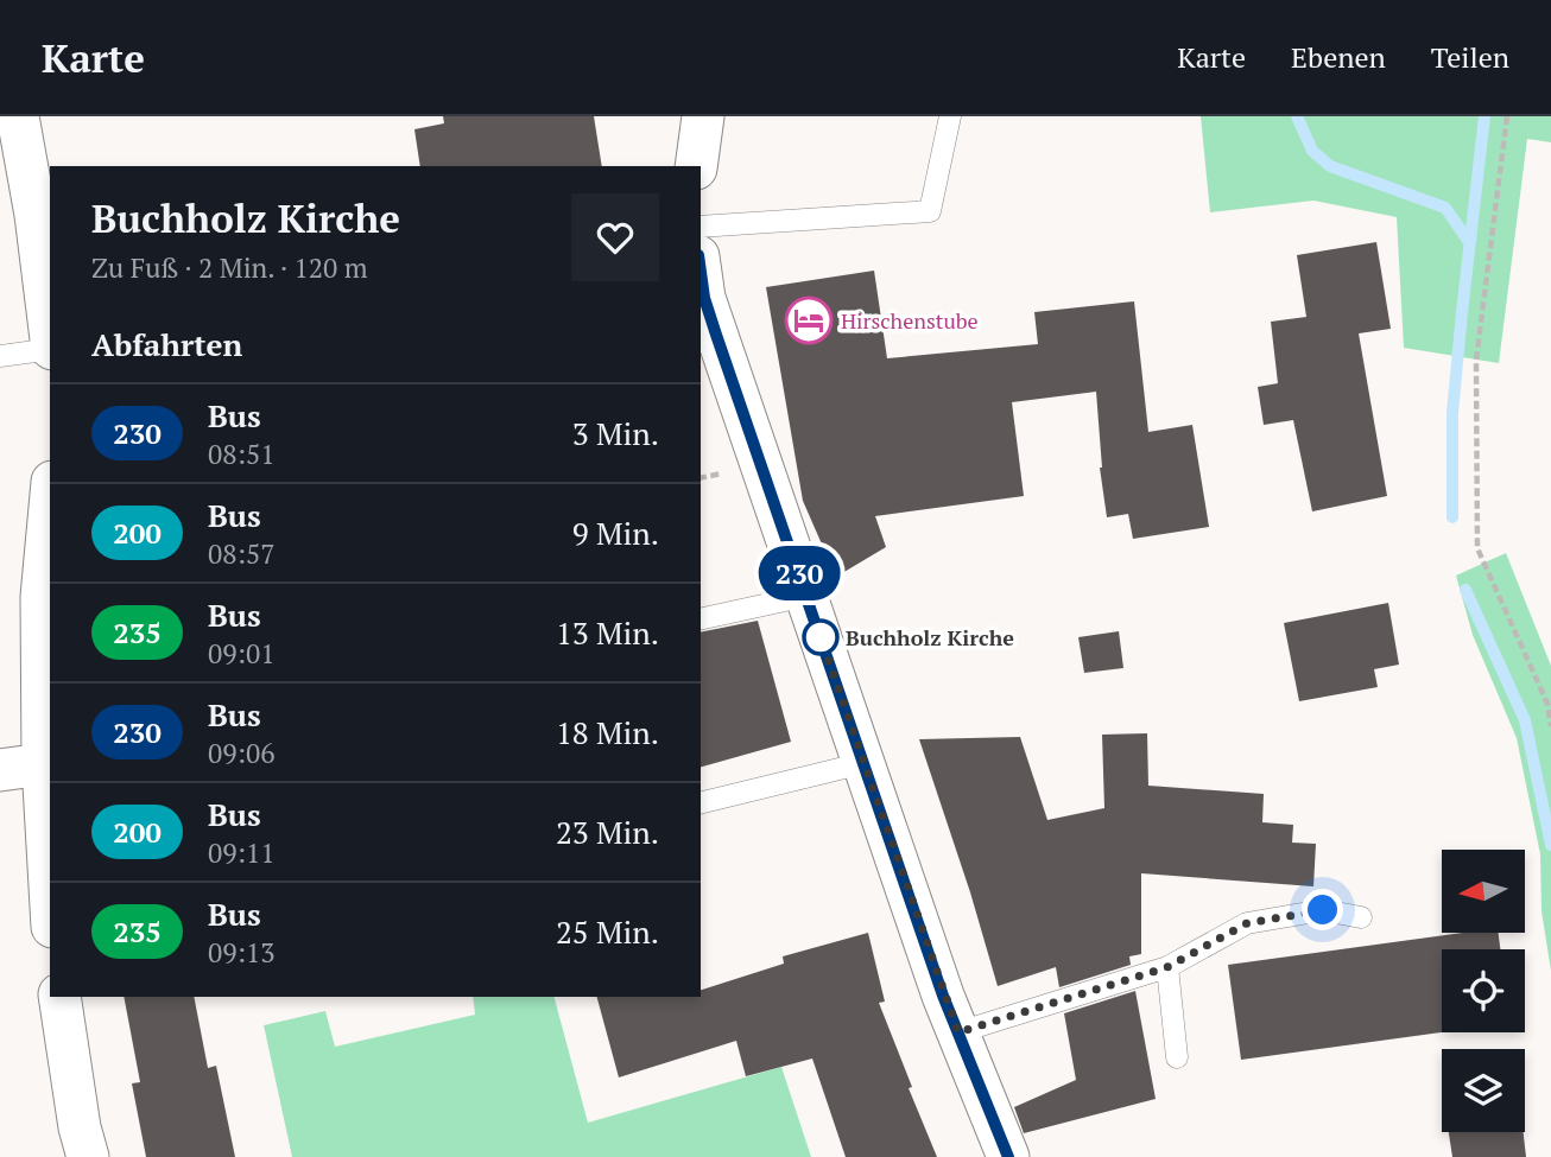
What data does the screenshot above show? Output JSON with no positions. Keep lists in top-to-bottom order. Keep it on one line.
{"places":{"hotel":["Hirschenstube"],"other":["Buchholz Kirche"]},"lines":["bus line 230"],"north":"left","page":{"header":"Karte","nav":["Karte","Ebenen","Teilen"],"on_map":"230","heading":[["Buchholz Kirche","Zu Fuß · 2 Min. · 120 m"],"Abfahrten"],"list":[{"mark":"230","name":"Bus","note":"08:51","value":"3 Min."},{"mark":"200","name":"Bus","note":"08:57","value":"9 Min."},{"mark":"235","name":"Bus","note":"09:01","value":"13 Min."},{"mark":"230","name":"Bus","note":"09:06","value":"18 Min."},{"mark":"200","name":"Bus","note":"09:11","value":"23 Min."},{"mark":"235","name":"Bus","note":"09:13","value":"25 Min."}]}}
